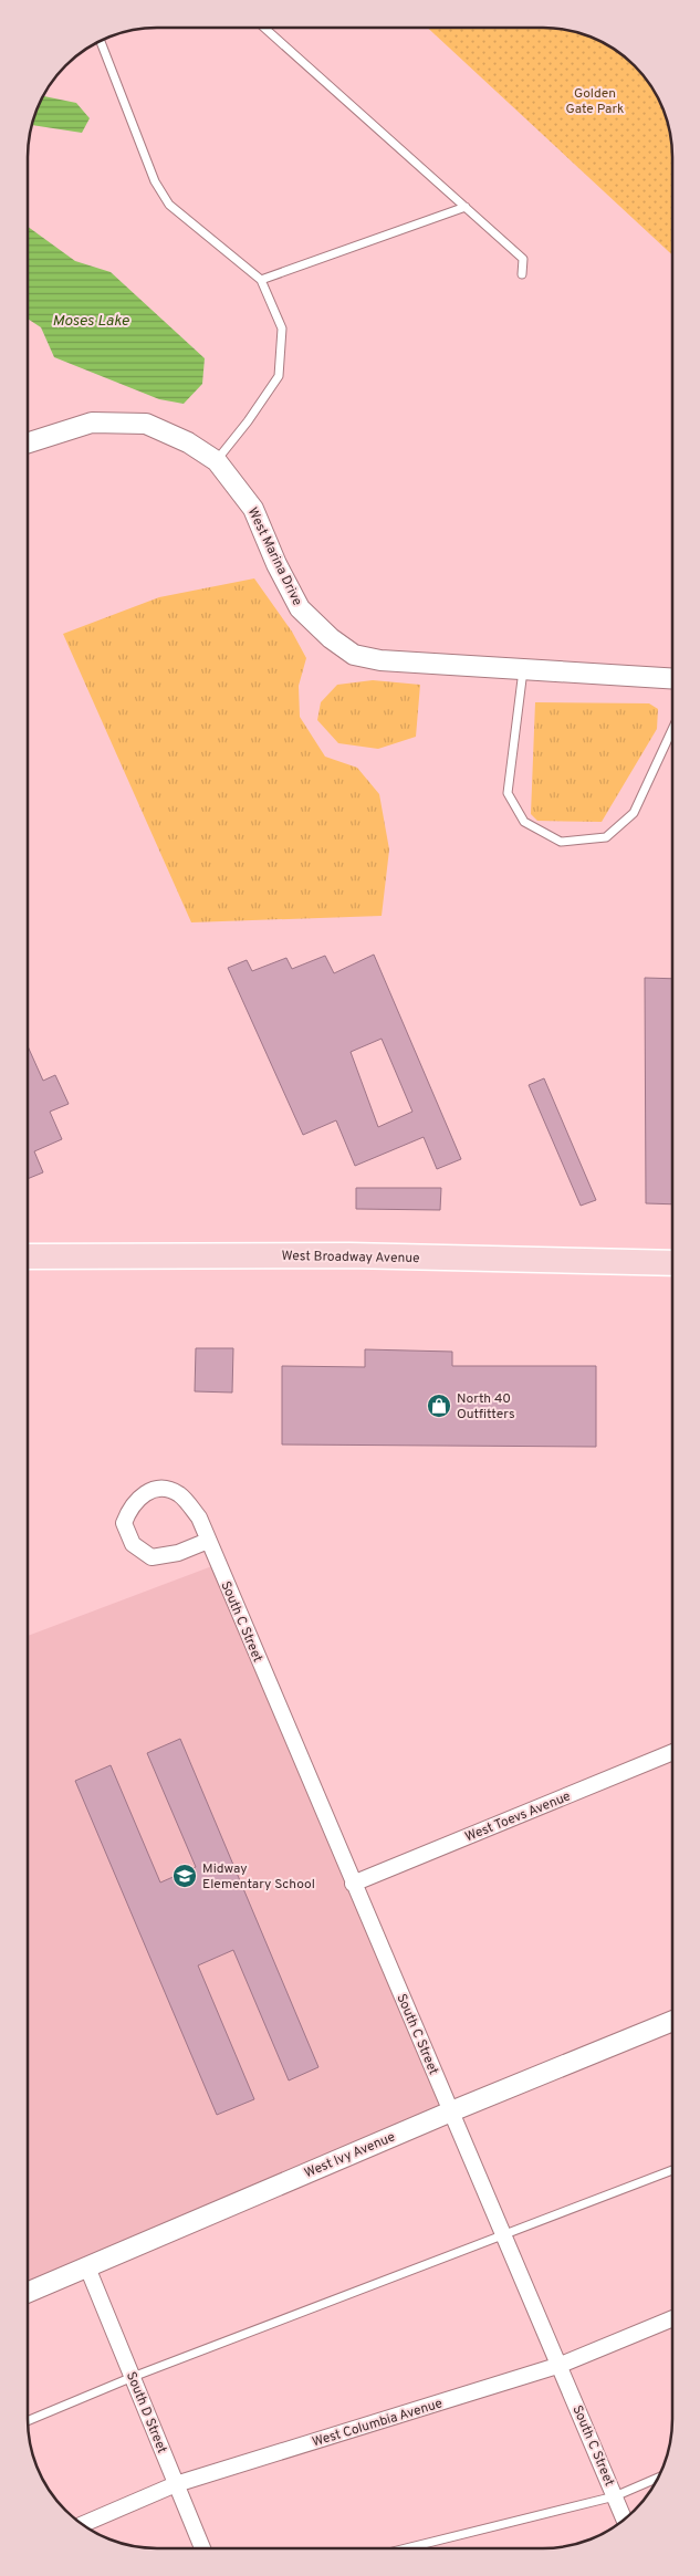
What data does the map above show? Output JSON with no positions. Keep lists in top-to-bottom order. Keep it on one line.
{"streets":{"main road":["West Broadway Avenue"],"street":["West Marina Drive","South C Street","West Toevs Avenue","West Ivy Avenue","South D Street","West Columbia Avenue"]},"crossings":[["South C Street","West Toevs Avenue"],["South C Street","West Ivy Avenue"],["South C Street","West Columbia Avenue"],["West Ivy Avenue","South D Street"],["South D Street","West Columbia Avenue"]],"water":["Moses Lake"],"parks":["Golden Gate Park"],"places":{"shop":["North 40 Outfitters"],"school or university":["Midway Elementary School"]}}
